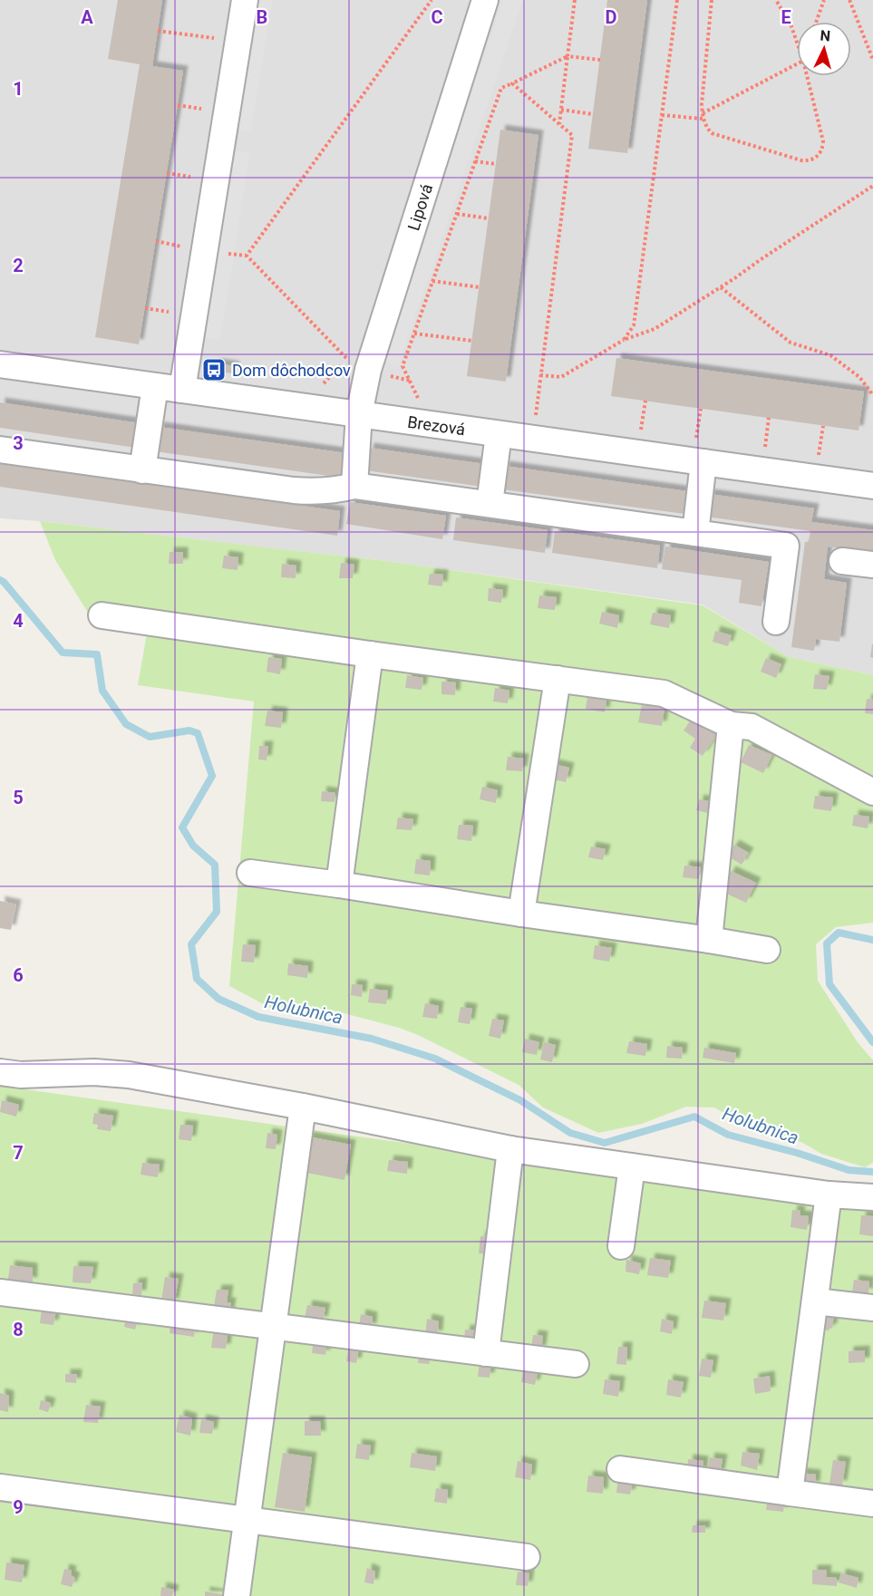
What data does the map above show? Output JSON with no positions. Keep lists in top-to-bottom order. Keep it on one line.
{"streets":{"street":["Lipová","Brezová"]},"crossings":[["Lipová","Brezová"]],"water":["Holubnica"],"places":{"bus stop":["Dom dôchodcov"]},"north":"top","grid":{"columns":["A","B","C","D","E"],"rows":["1","2","3","4","5","6","7","8","9"]}}
